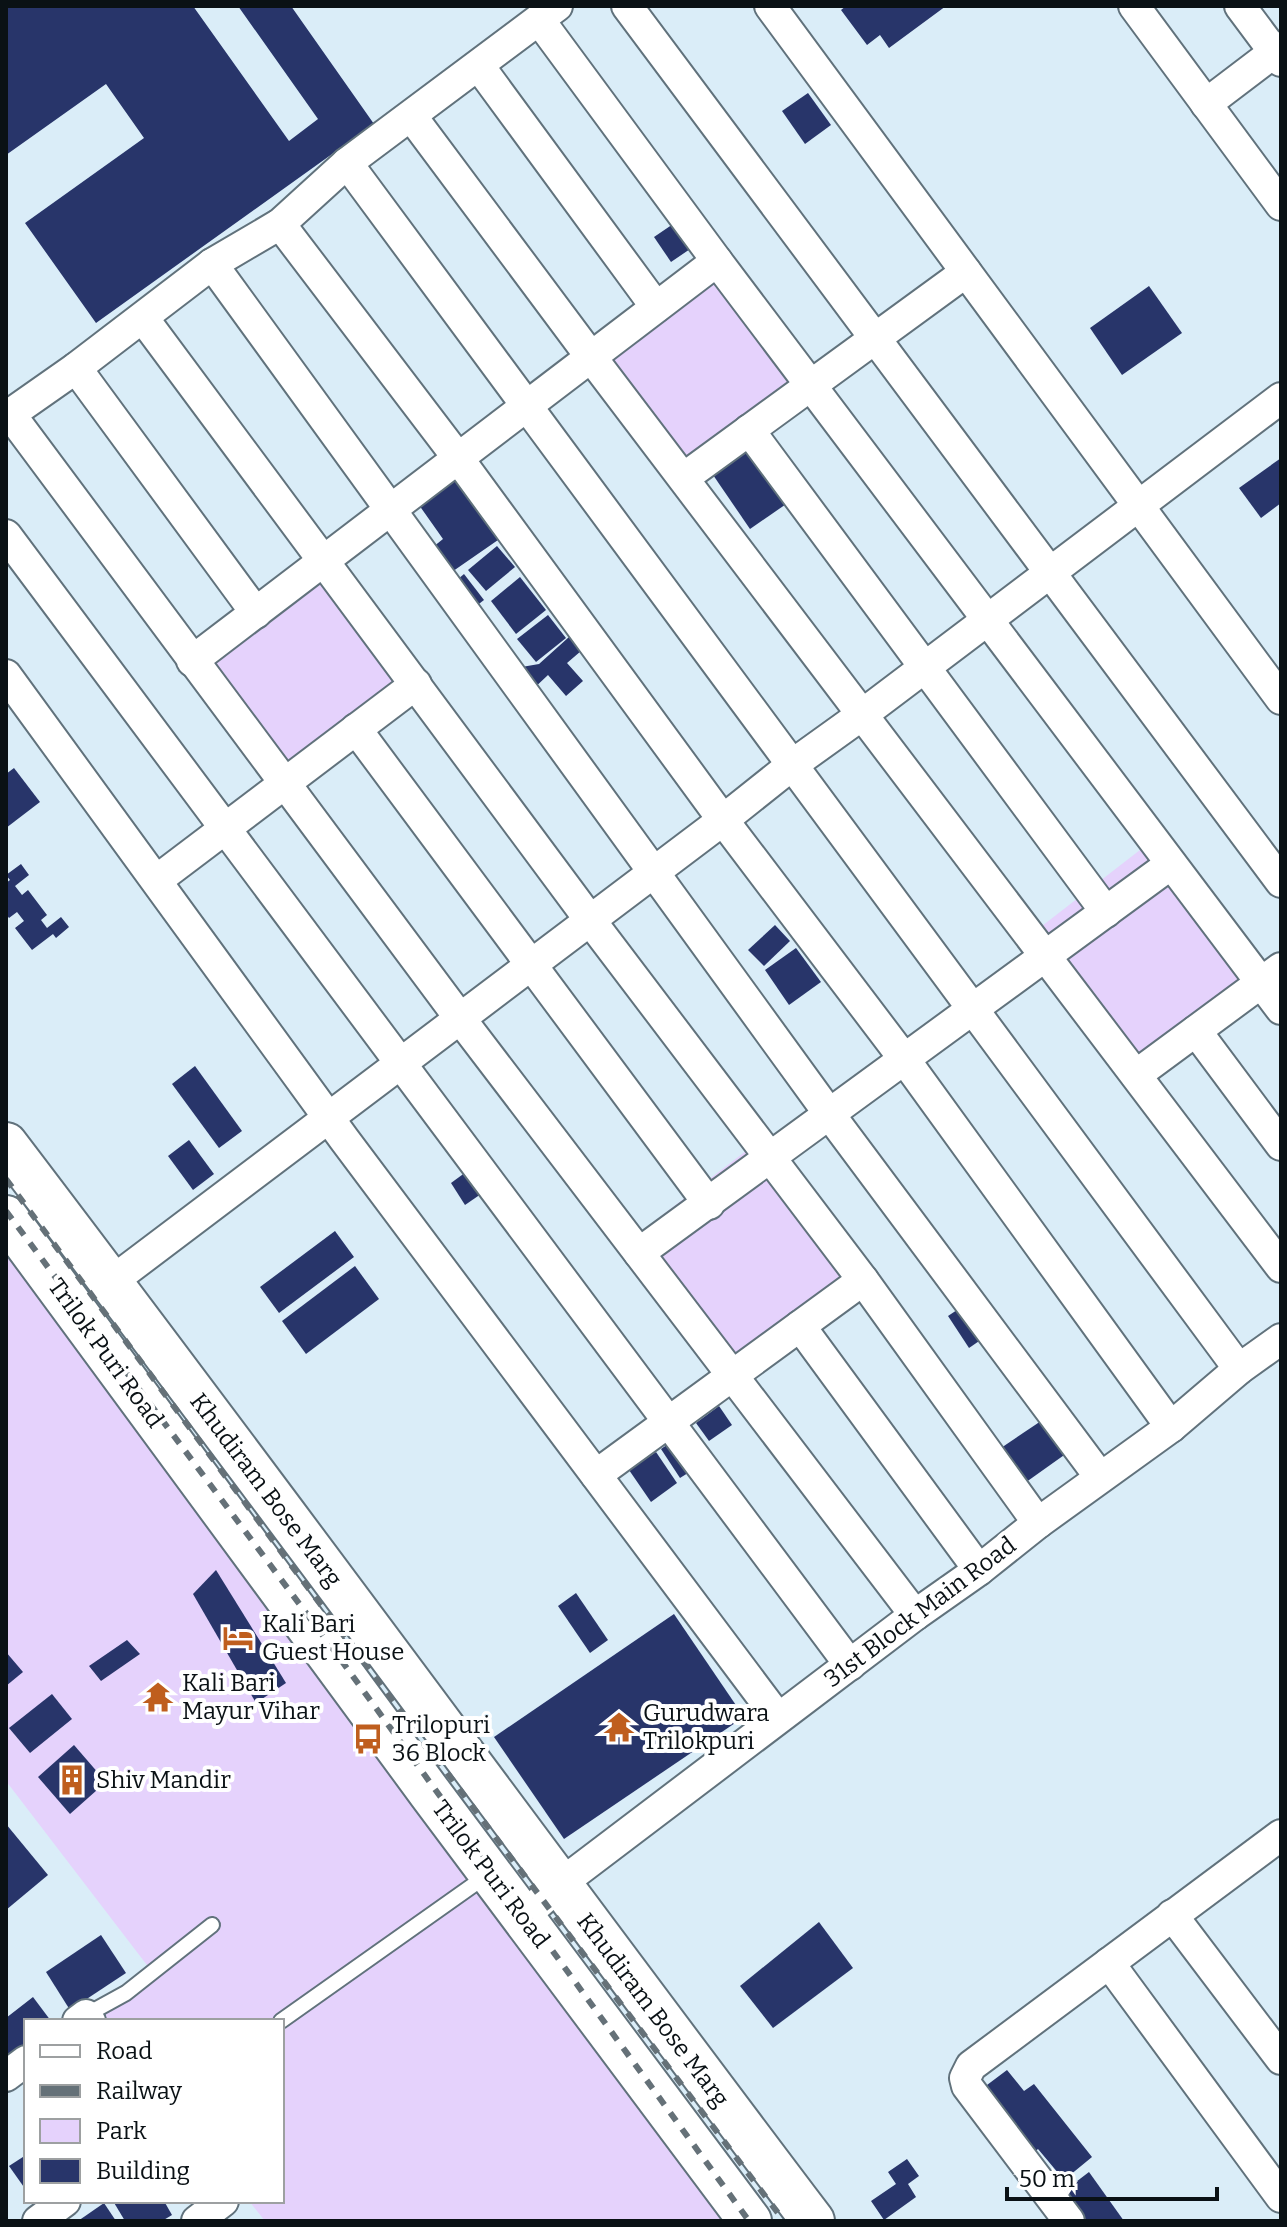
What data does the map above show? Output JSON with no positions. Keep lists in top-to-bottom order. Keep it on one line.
{"streets":{"street":["Trilok Puri Road","Khudiram Bose Marg","31st Block Main Road"]},"crossings":[["Trilok Puri Road","31st Block Main Road"],["Khudiram Bose Marg","31st Block Main Road"]],"places":{"hotel":["Kali Bari Guest House"],"temple":["Kali Bari Mayur Vihar","Gurudwara Trilokpuri"],"bus stop":["Trilopuri 36 Block"],"building":["Shiv Mandir"]},"legend":["Road","Railway","Park","Building"],"scale_bar":"50 m"}
